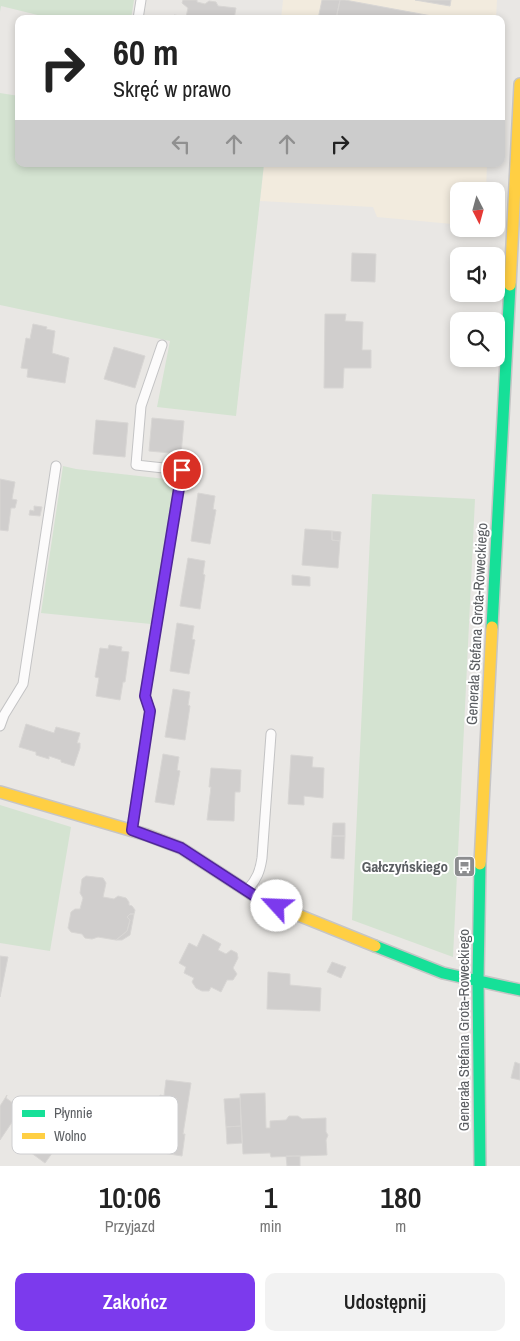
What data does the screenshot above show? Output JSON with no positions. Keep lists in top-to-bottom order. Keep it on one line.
{"streets":{"street":["Generała Stefana Grota-Roweckiego"]},"places":{"bus stop":["Gałczyńskiego"]},"legend":["Płynnie","Wolno"],"north":"bottom","page":{"turn":["60 m","Skręć w prawo"],"eta":["10:06","Przyjazd","1","min","180","m"],"buttons":["Zakończ","Udostępnij"]}}
